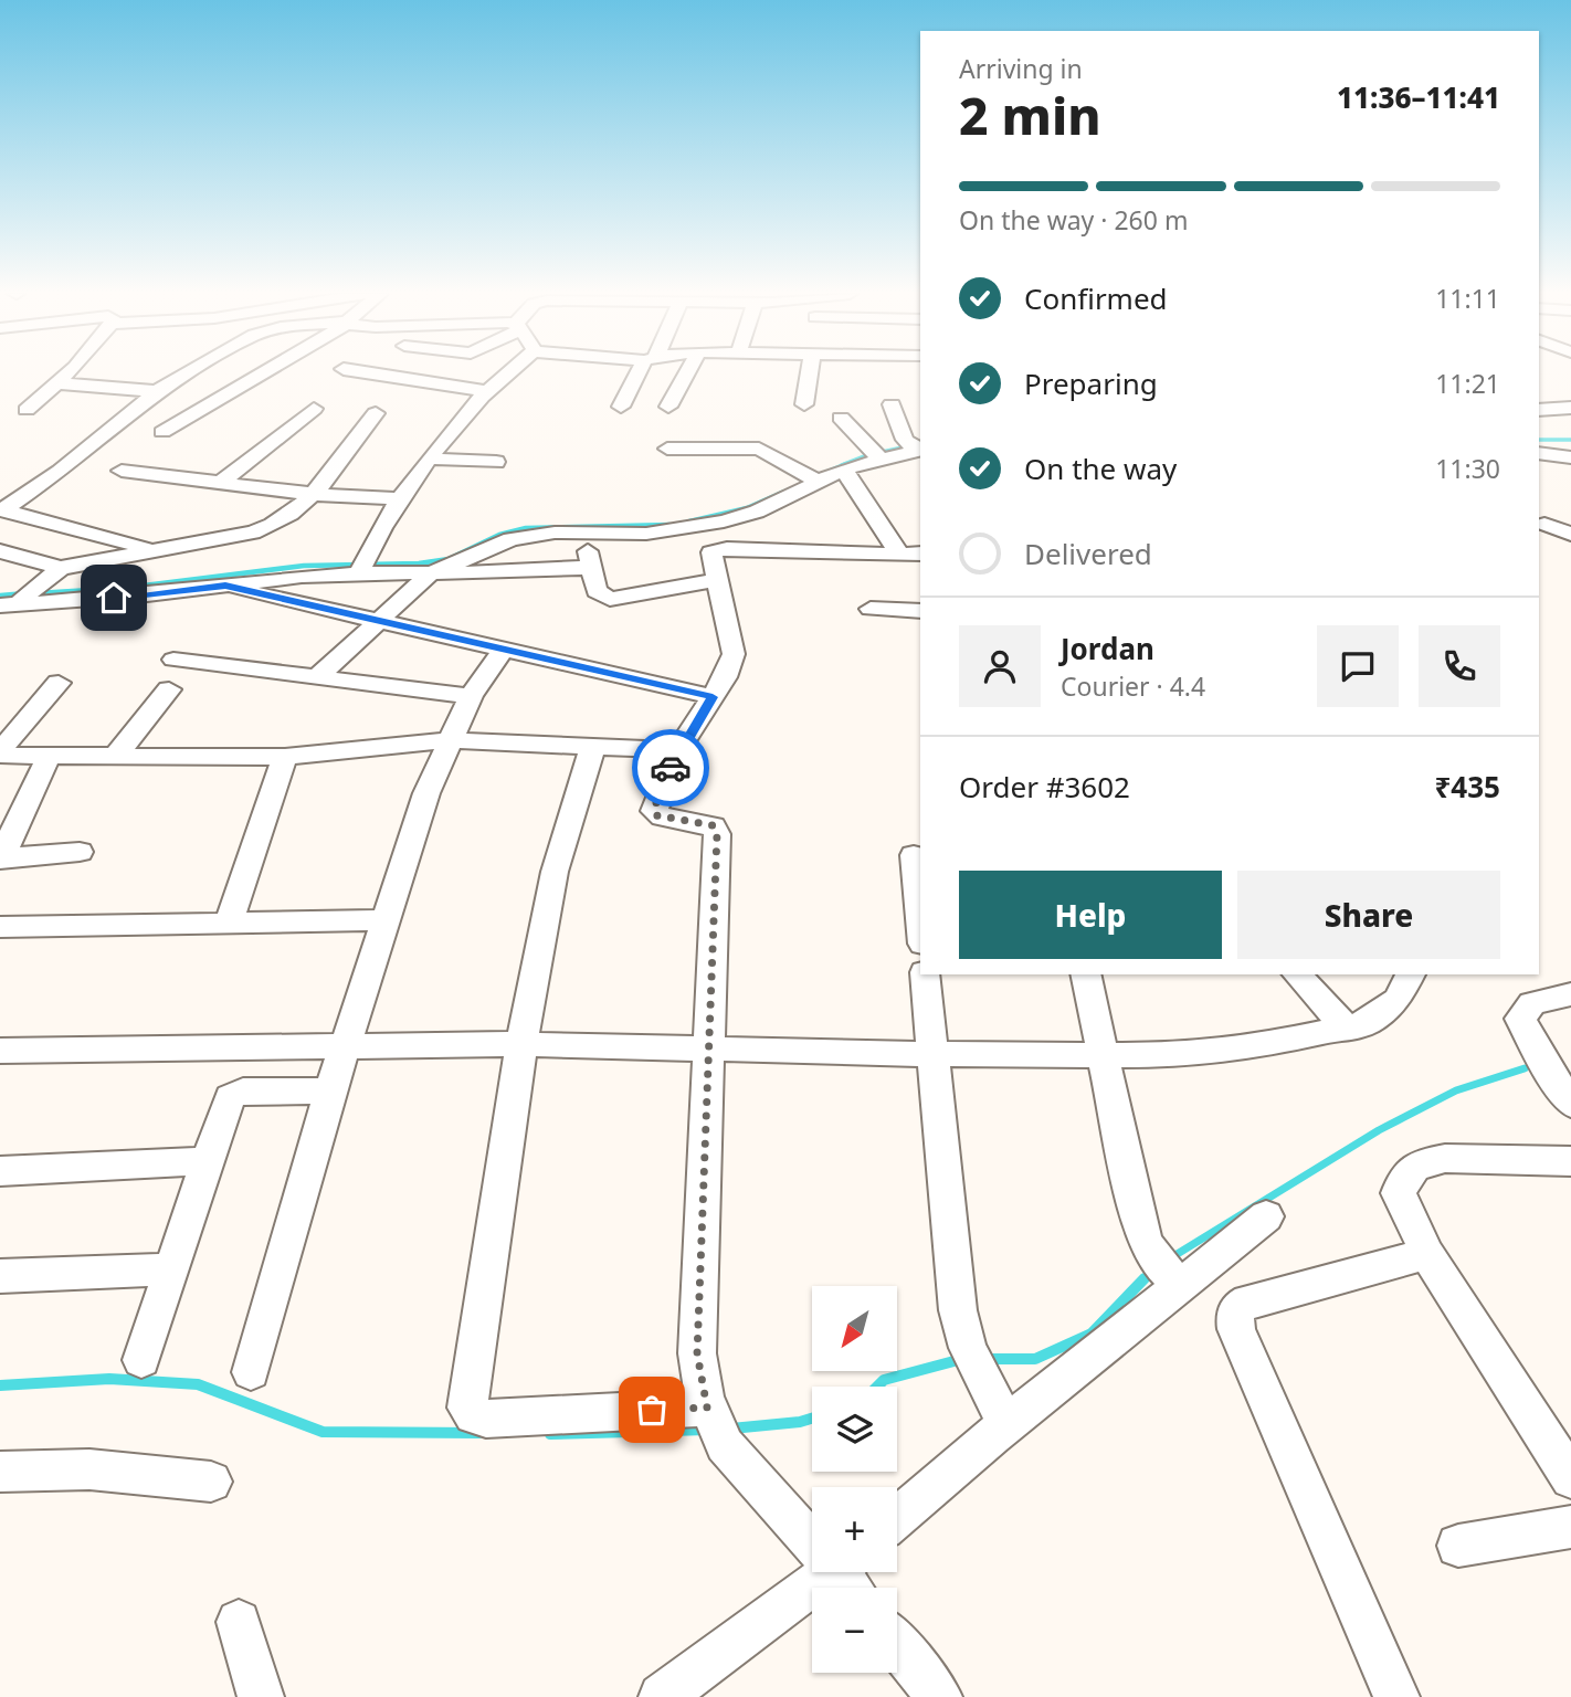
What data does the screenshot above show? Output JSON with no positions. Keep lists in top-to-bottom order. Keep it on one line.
{"north":"bottom left","page":{"heading":["2 min","Arriving in","11:36–11:41"],"panel":["Jordan","Courier · 4.4","Order #3602","₹435"],"bar":"On the way · 260 m","list":[["Confirmed","11:11"],["Preparing","11:21"],["On the way","11:30"],"Delivered"],"buttons":["Help","Share"],"map_buttons":["+","−"]}}
